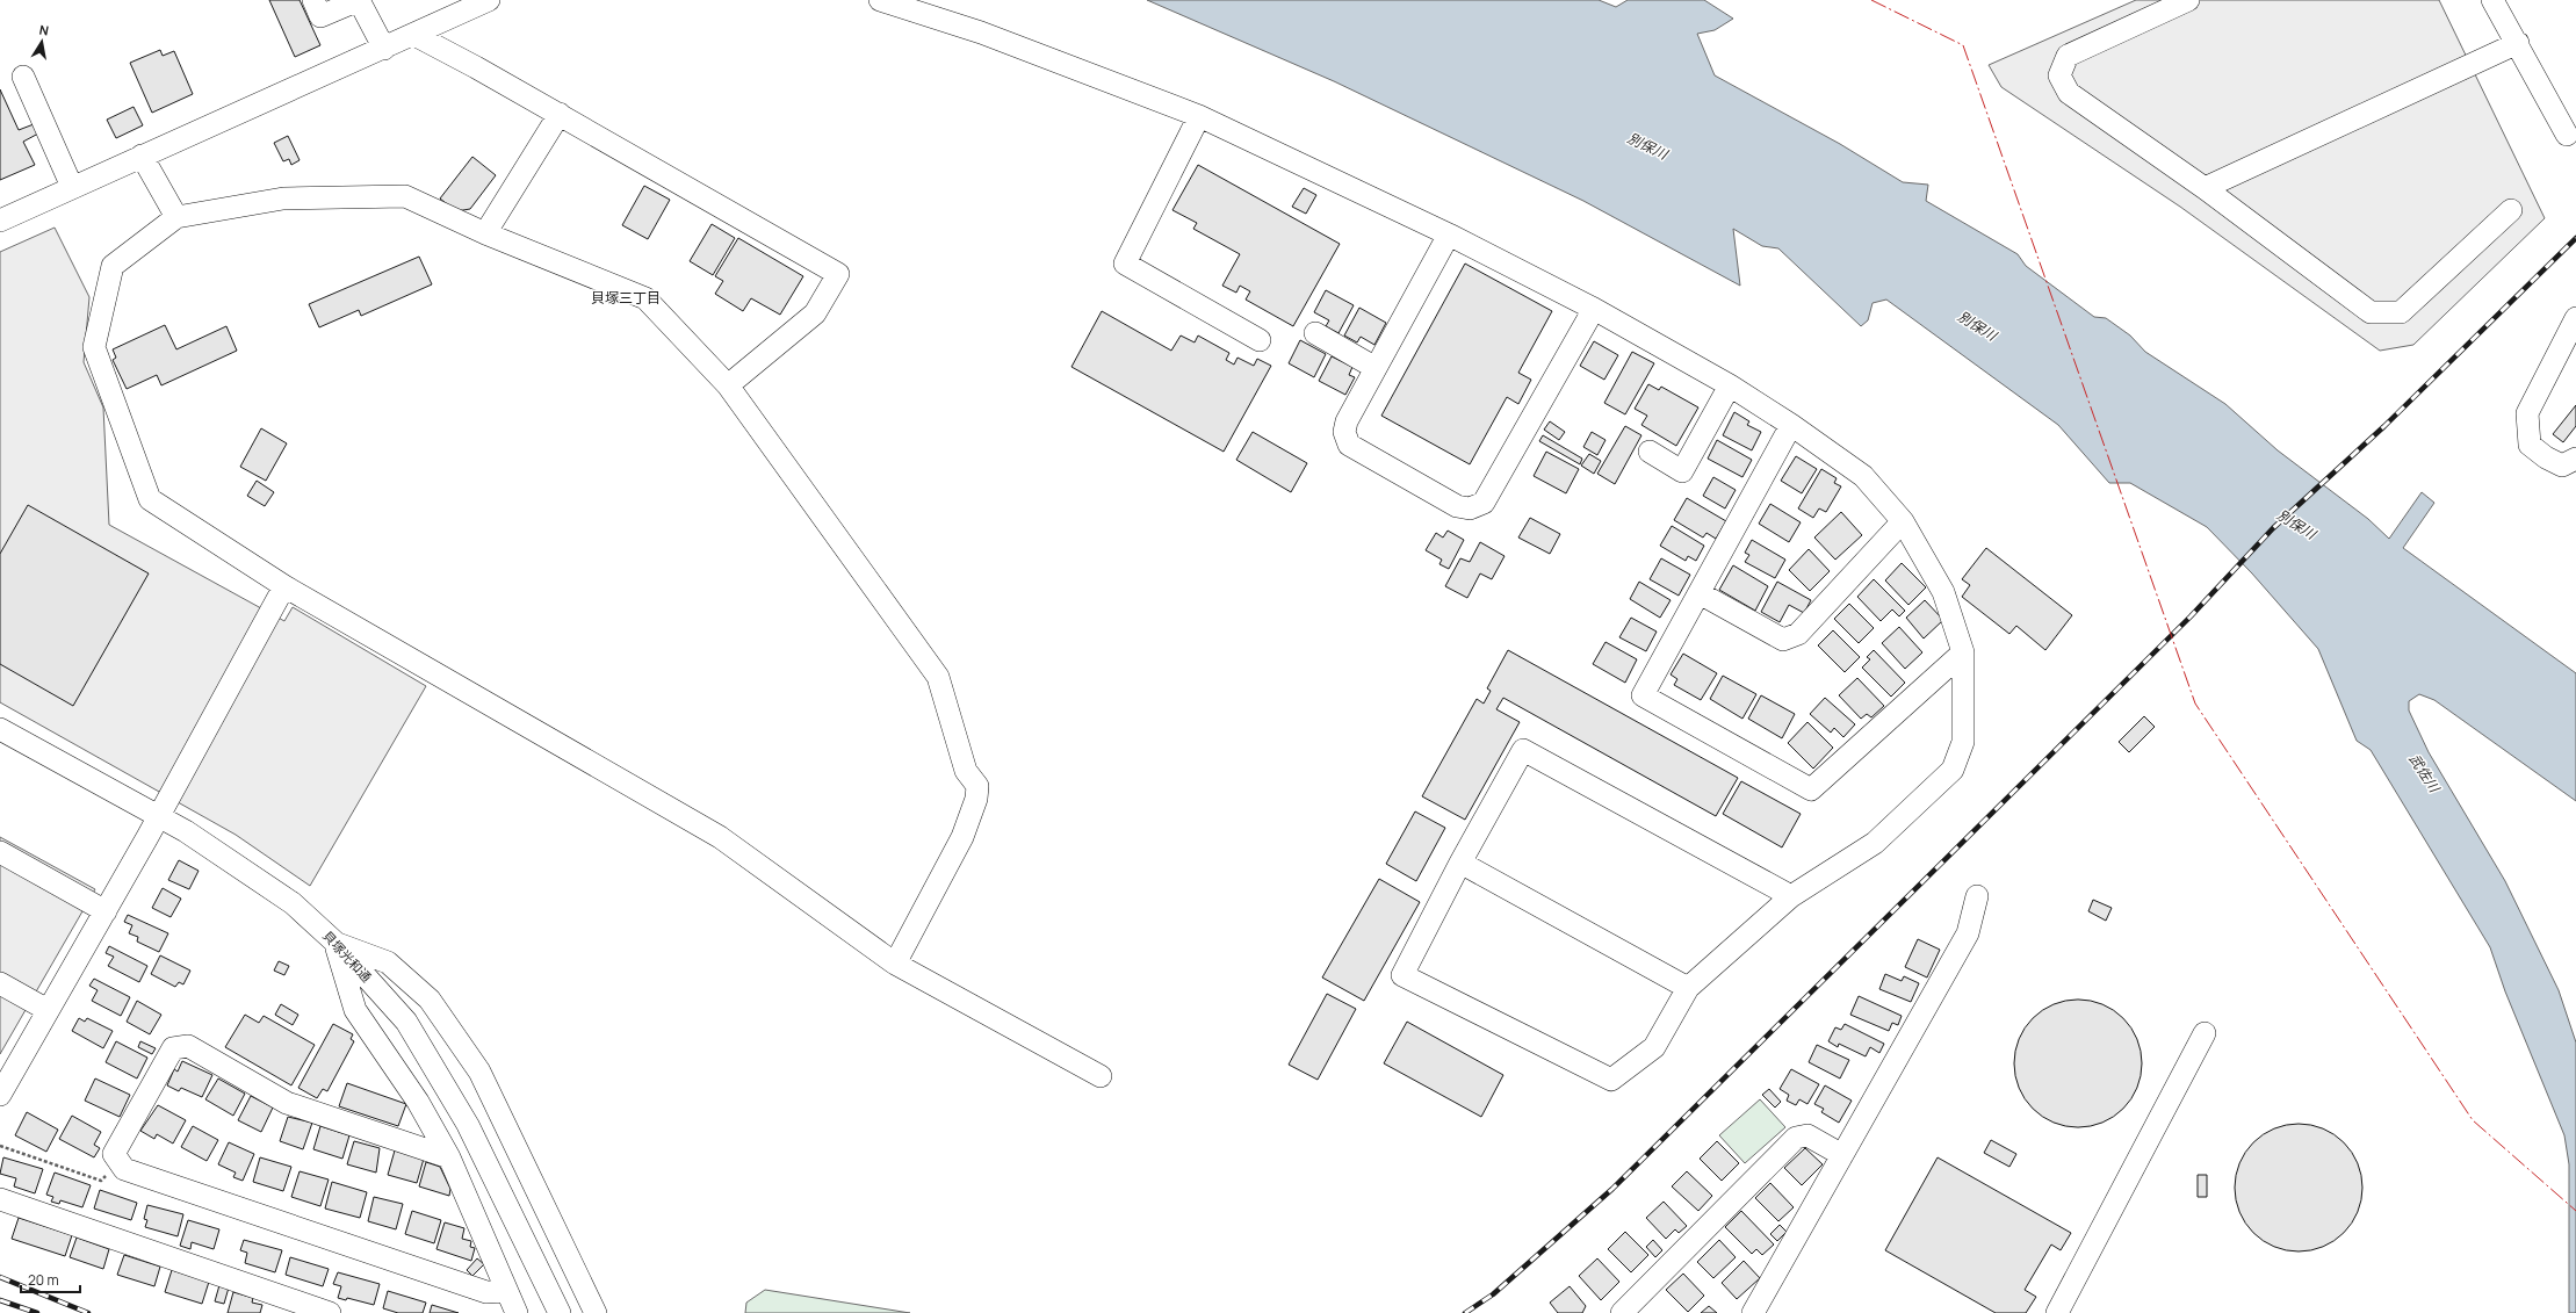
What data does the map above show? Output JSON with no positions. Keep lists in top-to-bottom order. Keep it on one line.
{"streets":{"street":["貝塚光和通"]},"districts":["貝塚三丁目"],"water":["別保川","武佐川"],"scale_bar":"20 m","north":"top"}
